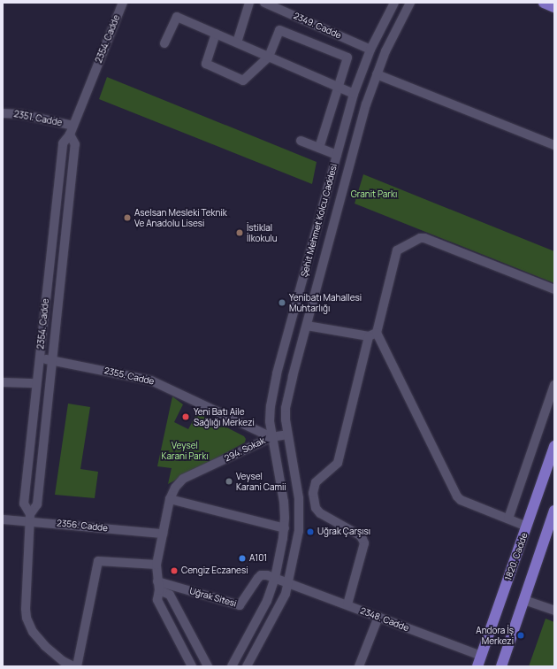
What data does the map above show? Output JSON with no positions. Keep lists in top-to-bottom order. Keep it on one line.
{"streets":{"main road":["1820. Cadde"],"street":["2349. Cadde","2354. Cadde","2351. Cadde","Şehit Mehmet Kolcu Caddesi","2355. Cadde","294. Sokak","2356. Cadde","Uğrak Sitesi","2348. Cadde"]},"crossings":[["2349. Cadde","Şehit Mehmet Kolcu Caddesi"],["2354. Cadde","2351. Cadde"],["2354. Cadde","2355. Cadde"],["2354. Cadde","2356. Cadde"],["Şehit Mehmet Kolcu Caddesi","2355. Cadde"],["Şehit Mehmet Kolcu Caddesi","294. Sokak"],["Şehit Mehmet Kolcu Caddesi","Uğrak Sitesi"],["Şehit Mehmet Kolcu Caddesi","2348. Cadde"],["2355. Cadde","294. Sokak"],["294. Sokak","2356. Cadde"],["294. Sokak","Uğrak Sitesi"],["1820. Cadde","2348. Cadde"],["Uğrak Sitesi","2348. Cadde"]],"parks":["Granit Parkı","Veysel Karani Parkı"],"places":["Aselsan Mesleki Teknik Ve Anadolu Lisesi","İstiklal İlkokulu","Yenibatı Mahallesi Muhtarlığı","Yeni Batı Aile Sağlığı Merkezi","Veysel Karani Camii","Uğrak Çarşısı","A101","Cengiz Eczanesi","Andora İş Merkezi"]}
